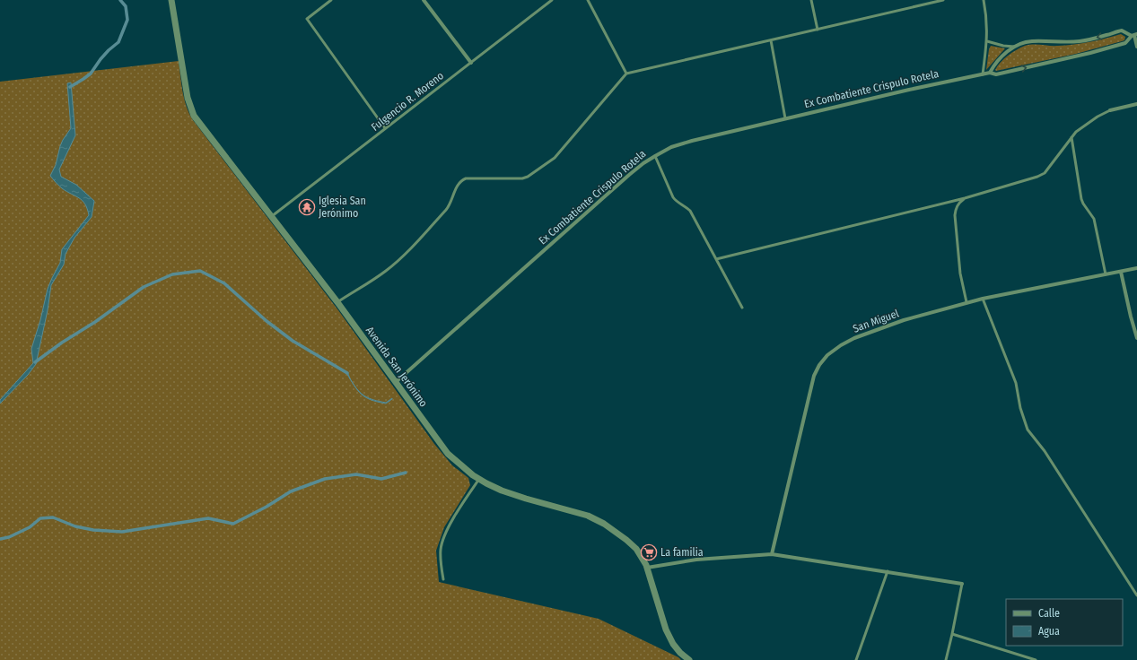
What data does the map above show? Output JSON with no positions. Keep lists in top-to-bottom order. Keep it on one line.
{"streets":{"street":["Ex Combatiente Crispulo Rotela","San Miguel","Avenida San Jerónimo"],"lane":["Fulgencio R. Moreno"]},"crossings":[["Ex Combatiente Crispulo Rotela","Avenida San Jerónimo"],["Fulgencio R. Moreno","Avenida San Jerónimo"]],"places":{"temple":["Iglesia San Jerónimo"],"supermarket":["La familia"]},"legend":["Calle","Agua"]}
